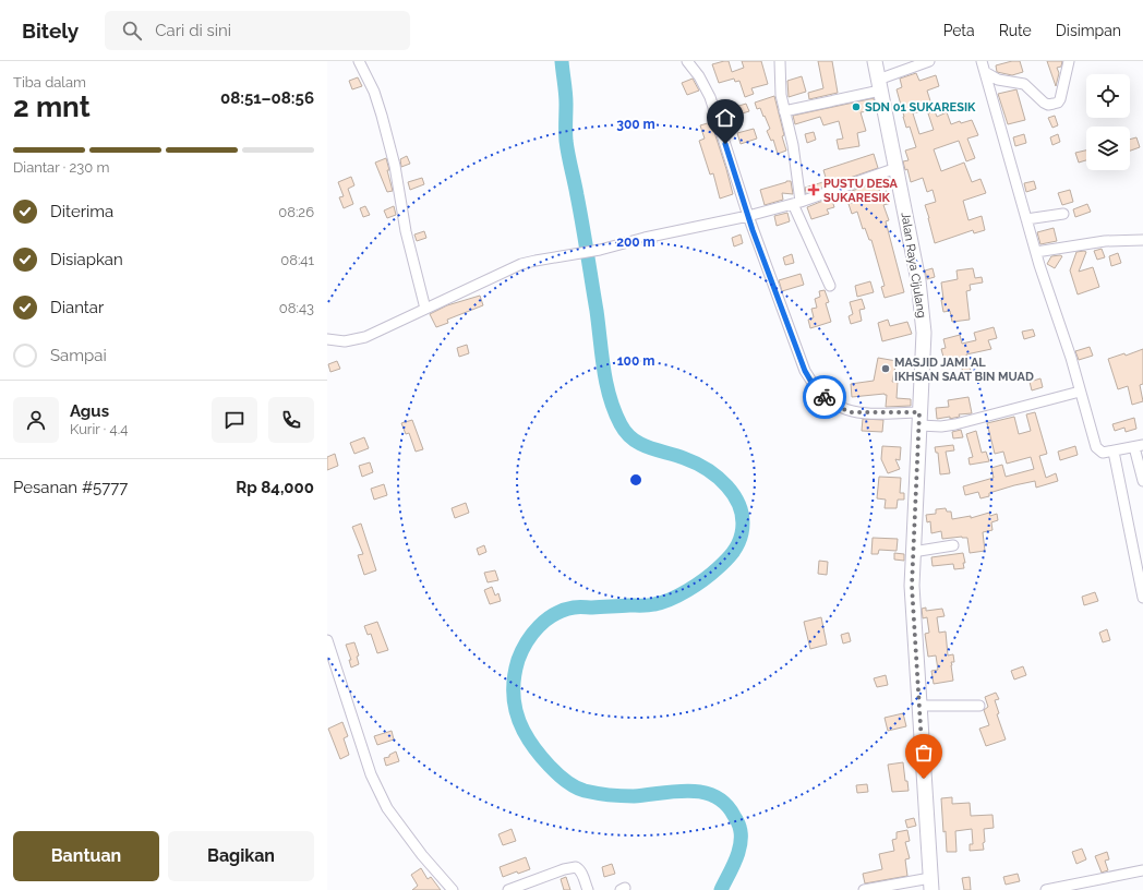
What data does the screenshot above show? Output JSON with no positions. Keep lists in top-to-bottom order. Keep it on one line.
{"streets":{"highway":["Jalan Raya Cijulang"]},"places":{"other":["SDN 01 SUKARESIK","MASJID JAMI AL IKHSAN SAAT BIN MUAD"],"health":["PUSTU DESA SUKARESIK"]},"page":{"header":"Bitely","search":"Cari di sini","nav":["Peta","Rute","Disimpan"],"heading":["2 mnt","Tiba dalam","08:51–08:56"],"panel":["Agus","Kurir · 4.4","Pesanan #5777","Rp 84,000"],"bar":"Diantar · 230 m","list":[["Diterima","08:26"],["Disiapkan","08:41"],["Diantar","08:43"],"Sampai"],"buttons":["Bantuan","Bagikan"]},"rings":["300 m","200 m","100 m"]}
